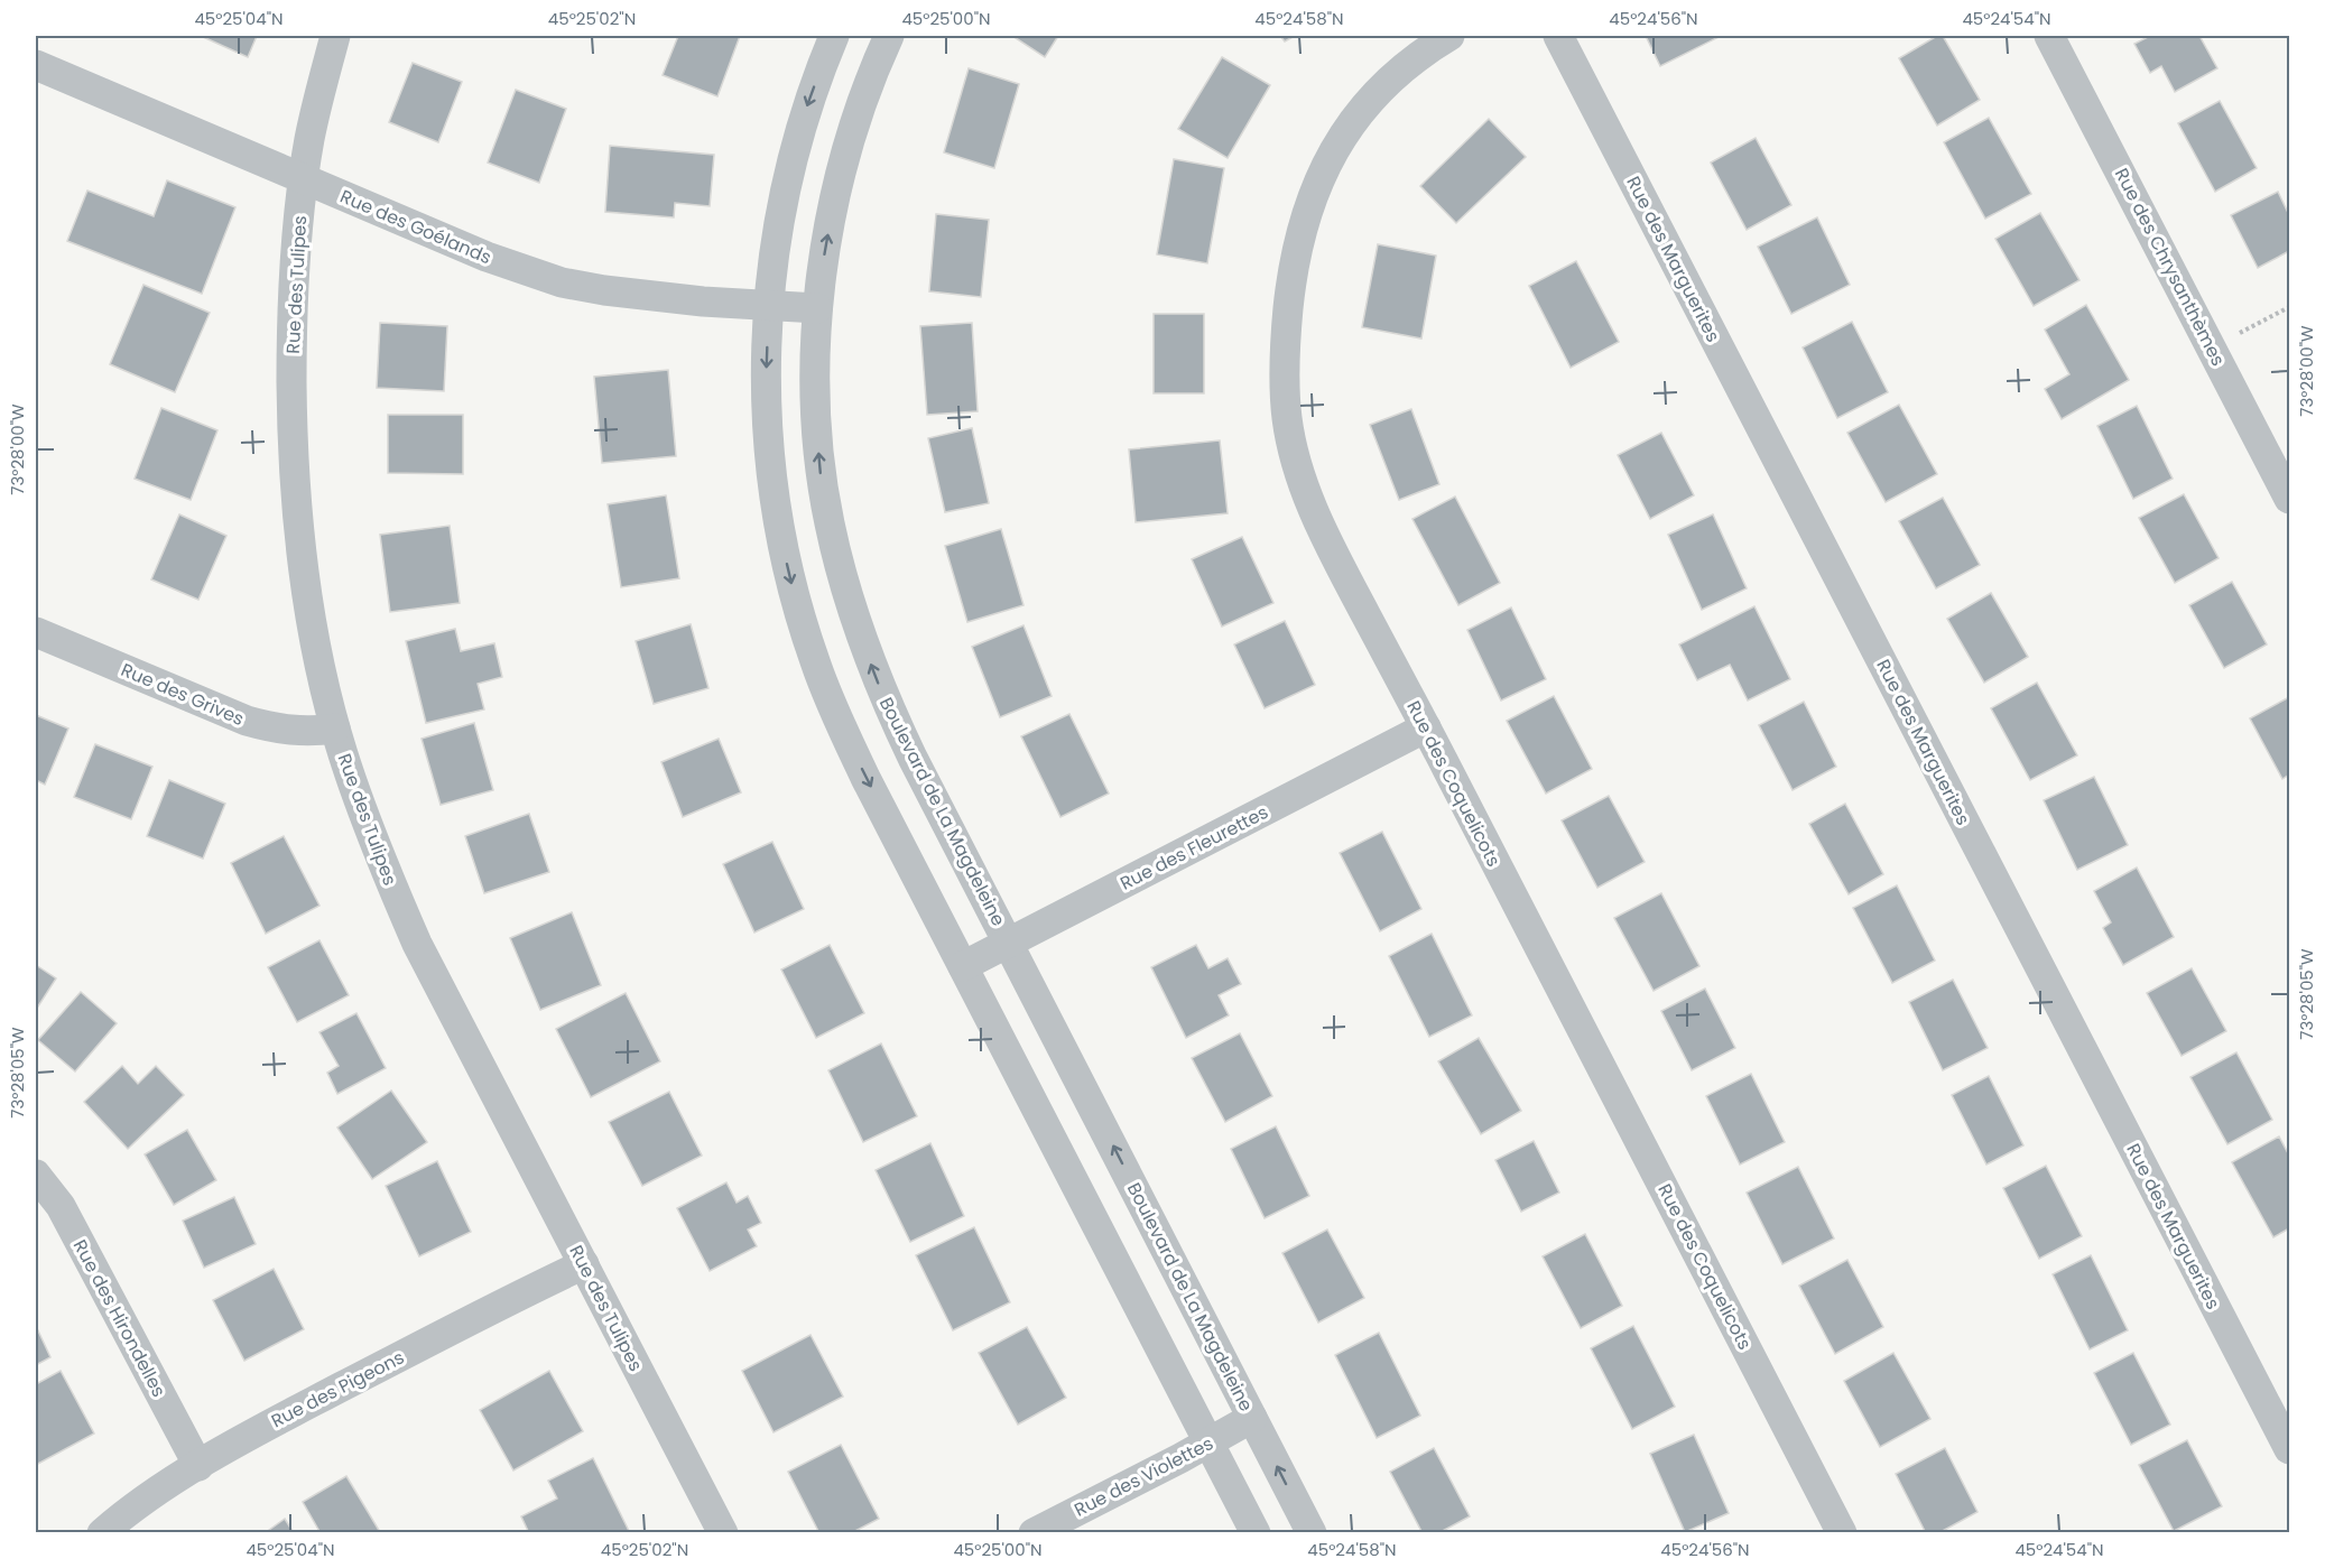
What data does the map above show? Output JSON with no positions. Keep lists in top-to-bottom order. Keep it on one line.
{"streets":{"street":["Rue des Goélands","Rue des Marguerites","Rue des Chrysanthèmes","Rue des Tulipes","Rue des Grives","Rue des Coquelicots","Boulevard de La Magdeleine","Rue des Fleurettes","Rue des Hirondelles","Rue des Pigeons","Rue des Violettes"]},"crossings":[["Rue des Goélands","Rue des Tulipes"],["Rue des Goélands","Boulevard de La Magdeleine"],["Rue des Tulipes","Rue des Grives"],["Rue des Tulipes","Rue des Pigeons"],["Rue des Coquelicots","Rue des Fleurettes"],["Boulevard de La Magdeleine","Rue des Fleurettes"],["Boulevard de La Magdeleine","Rue des Violettes"],["Rue des Hirondelles","Rue des Pigeons"]],"coordinates":["45°25'04\"N","45°25'02\"N","45°25'00\"N","45°24'58\"N","45°24'56\"N","45°24'54\"N","73°28'00\"W","73°28'05\"W"]}
